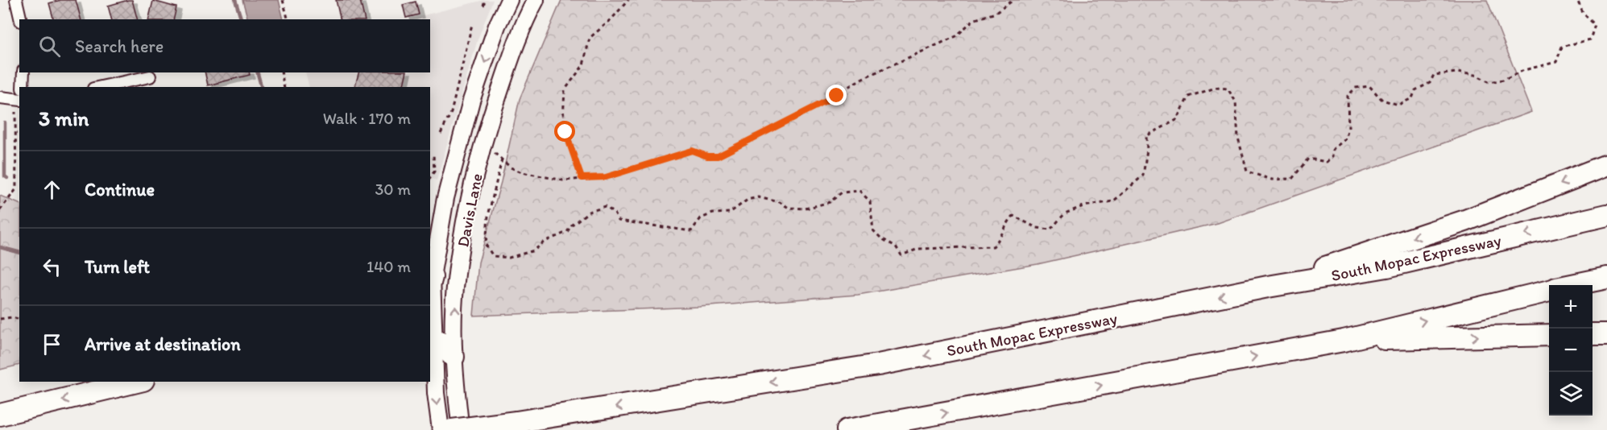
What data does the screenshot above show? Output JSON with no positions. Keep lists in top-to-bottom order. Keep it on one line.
{"streets":{"highway":["South Mopac Expressway"],"main road":["Davis Lane"]},"page":{"search":"Search here","heading":["3 min","Walk · 170 m"],"list":[["Continue","30 m"],["Turn left","140 m"],"Arrive at destination"],"map_buttons":["+","−"]}}
